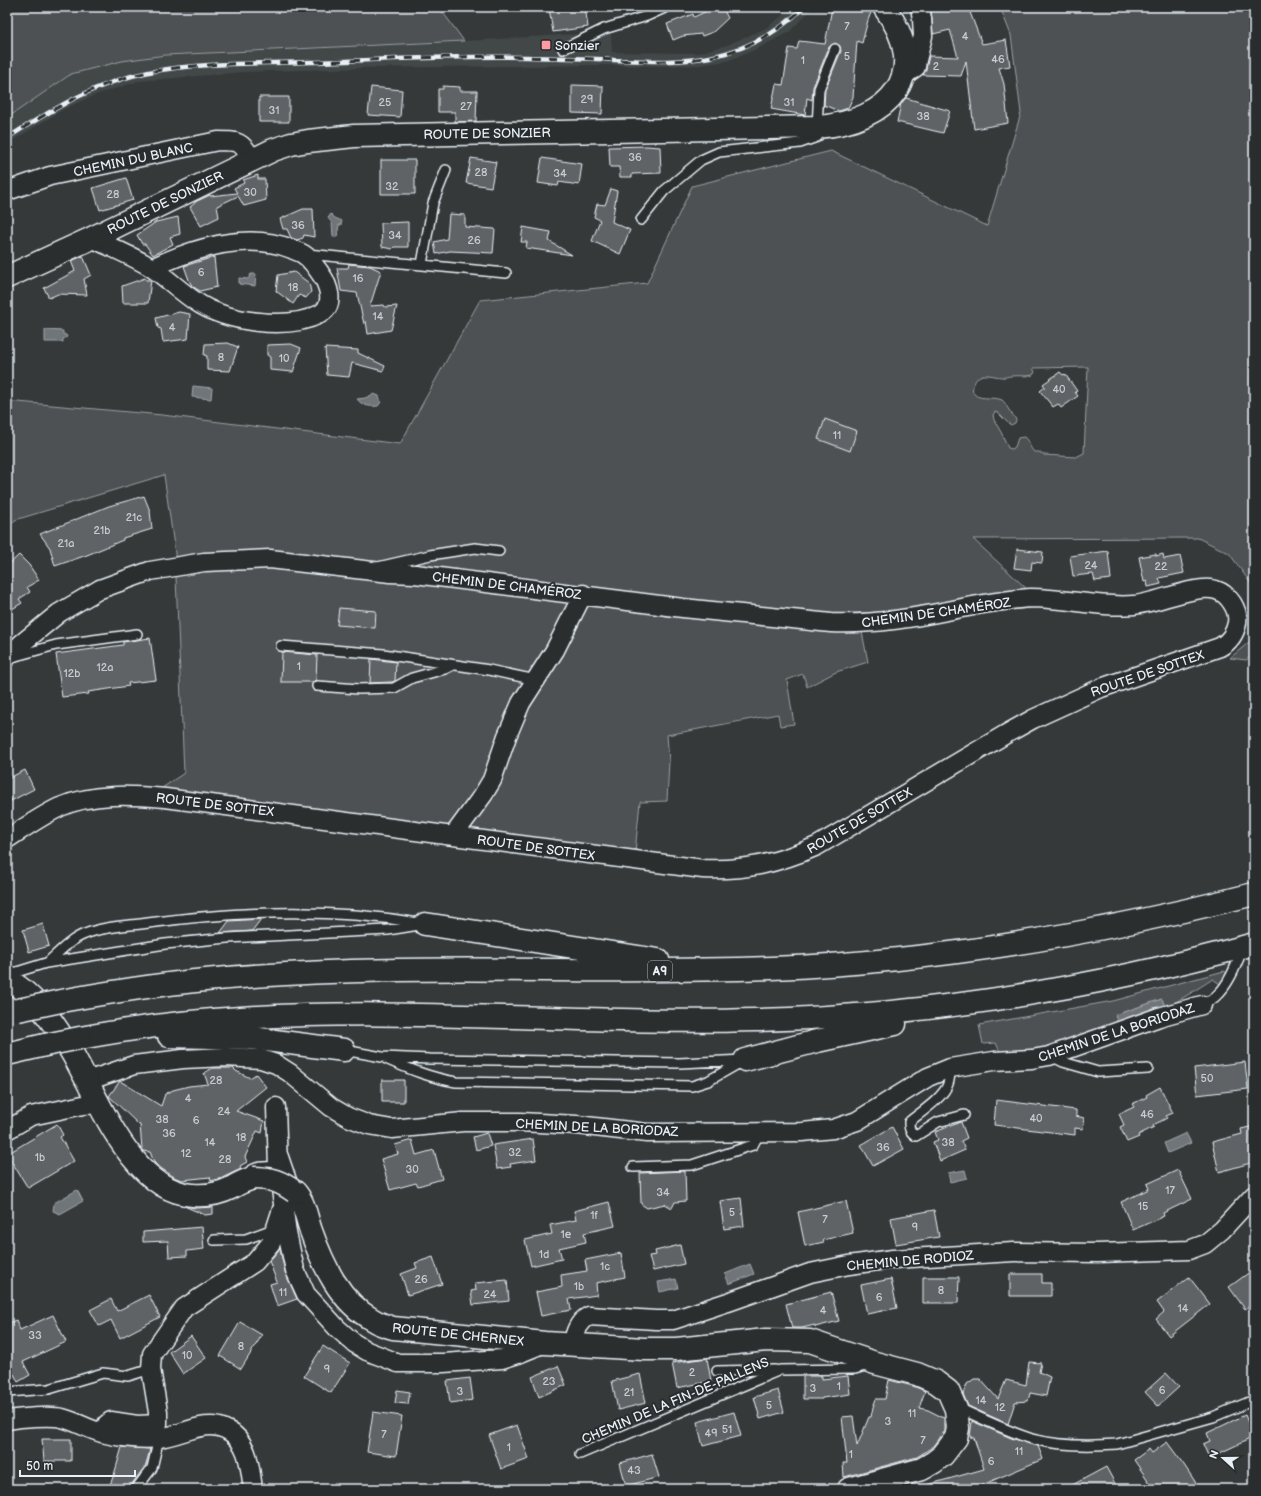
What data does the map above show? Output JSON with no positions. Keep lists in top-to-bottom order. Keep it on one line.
{"streets":{"main road":["ROUTE DE SONZIER","A9","ROUTE DE CHERNEX"],"street":["CHEMIN DU BLANC","CHEMIN DE CHAMÉROZ","ROUTE DE SOTTEX","CHEMIN DE LA BORIODAZ","CHEMIN DE RODIOZ"],"lane":["CHEMIN DE LA FIN-DE-PALLENS"]},"crossings":[["ROUTE DE SONZIER","CHEMIN DU BLANC"],["CHEMIN DE CHAMÉROZ","ROUTE DE SOTTEX"],["CHEMIN DE RODIOZ","ROUTE DE CHERNEX"],["ROUTE DE CHERNEX","CHEMIN DE LA FIN-DE-PALLENS"]],"places":{"transit":["Sonzier"]},"house_numbers":["7","4","5","46","1","2","29","25","31","27","31","38","36","28","34","32","30","28","36","34","26","6","16","18","14","4","8","10","40","11","21c","21b","21a","24","22","1","12a","12b","50","28","4","24","46","40","38","6","36","18","14","38","36","32","12","1b","28","30","17","34","15","5","1f","7","9","1e","1d","1c","26","1b","8","11","24","6","14","4","33","8","10","9","2","23","1","3","6","3","21","14","5","12","11","3","51","49","7","7","1","11","1","6","43"],"scale_bar":"50 m","north":"left"}
